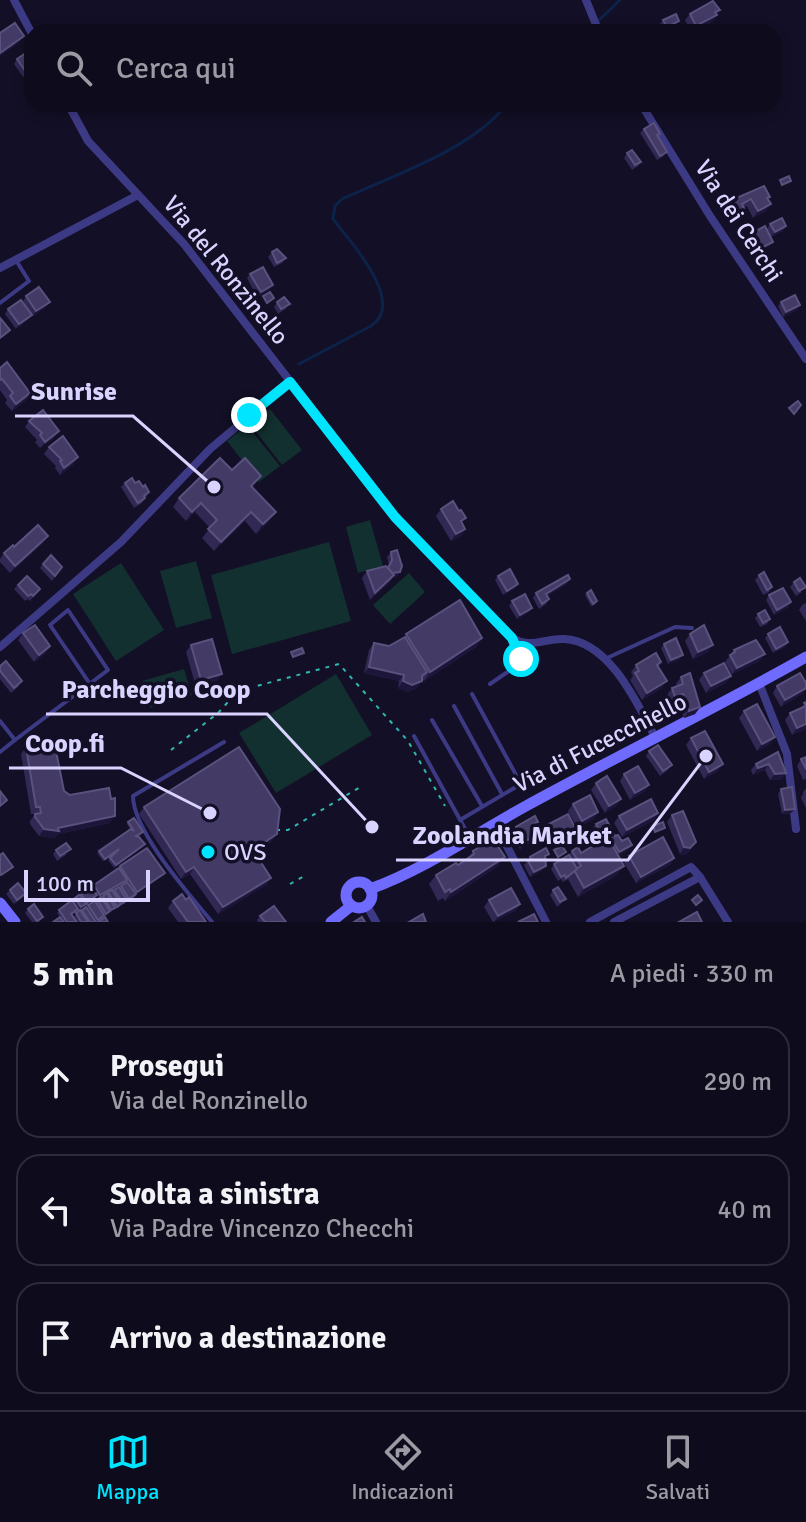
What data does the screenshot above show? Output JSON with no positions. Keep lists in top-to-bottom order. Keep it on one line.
{"streets":{"main road":["Via di Fucecchiello"],"street":["Via dei Cerchi","Via del Ronzinello"]},"crossings":[["Via del Ronzinello","Via di Fucecchiello"]],"places":["Sunrise","Zoolandia Market","Coop.fi","Parcheggio Coop","OVS"],"scale_bar":"100 m","page":{"search":"Cerca qui","scale":"100 m","heading":["5 min","A piedi · 330 m"],"list":[["Prosegui","Via del Ronzinello","290 m"],["Svolta a sinistra","Via Padre Vincenzo Checchi","40 m"],"Arrivo a destinazione"],"nav":["Mappa","Indicazioni","Salvati"]}}
